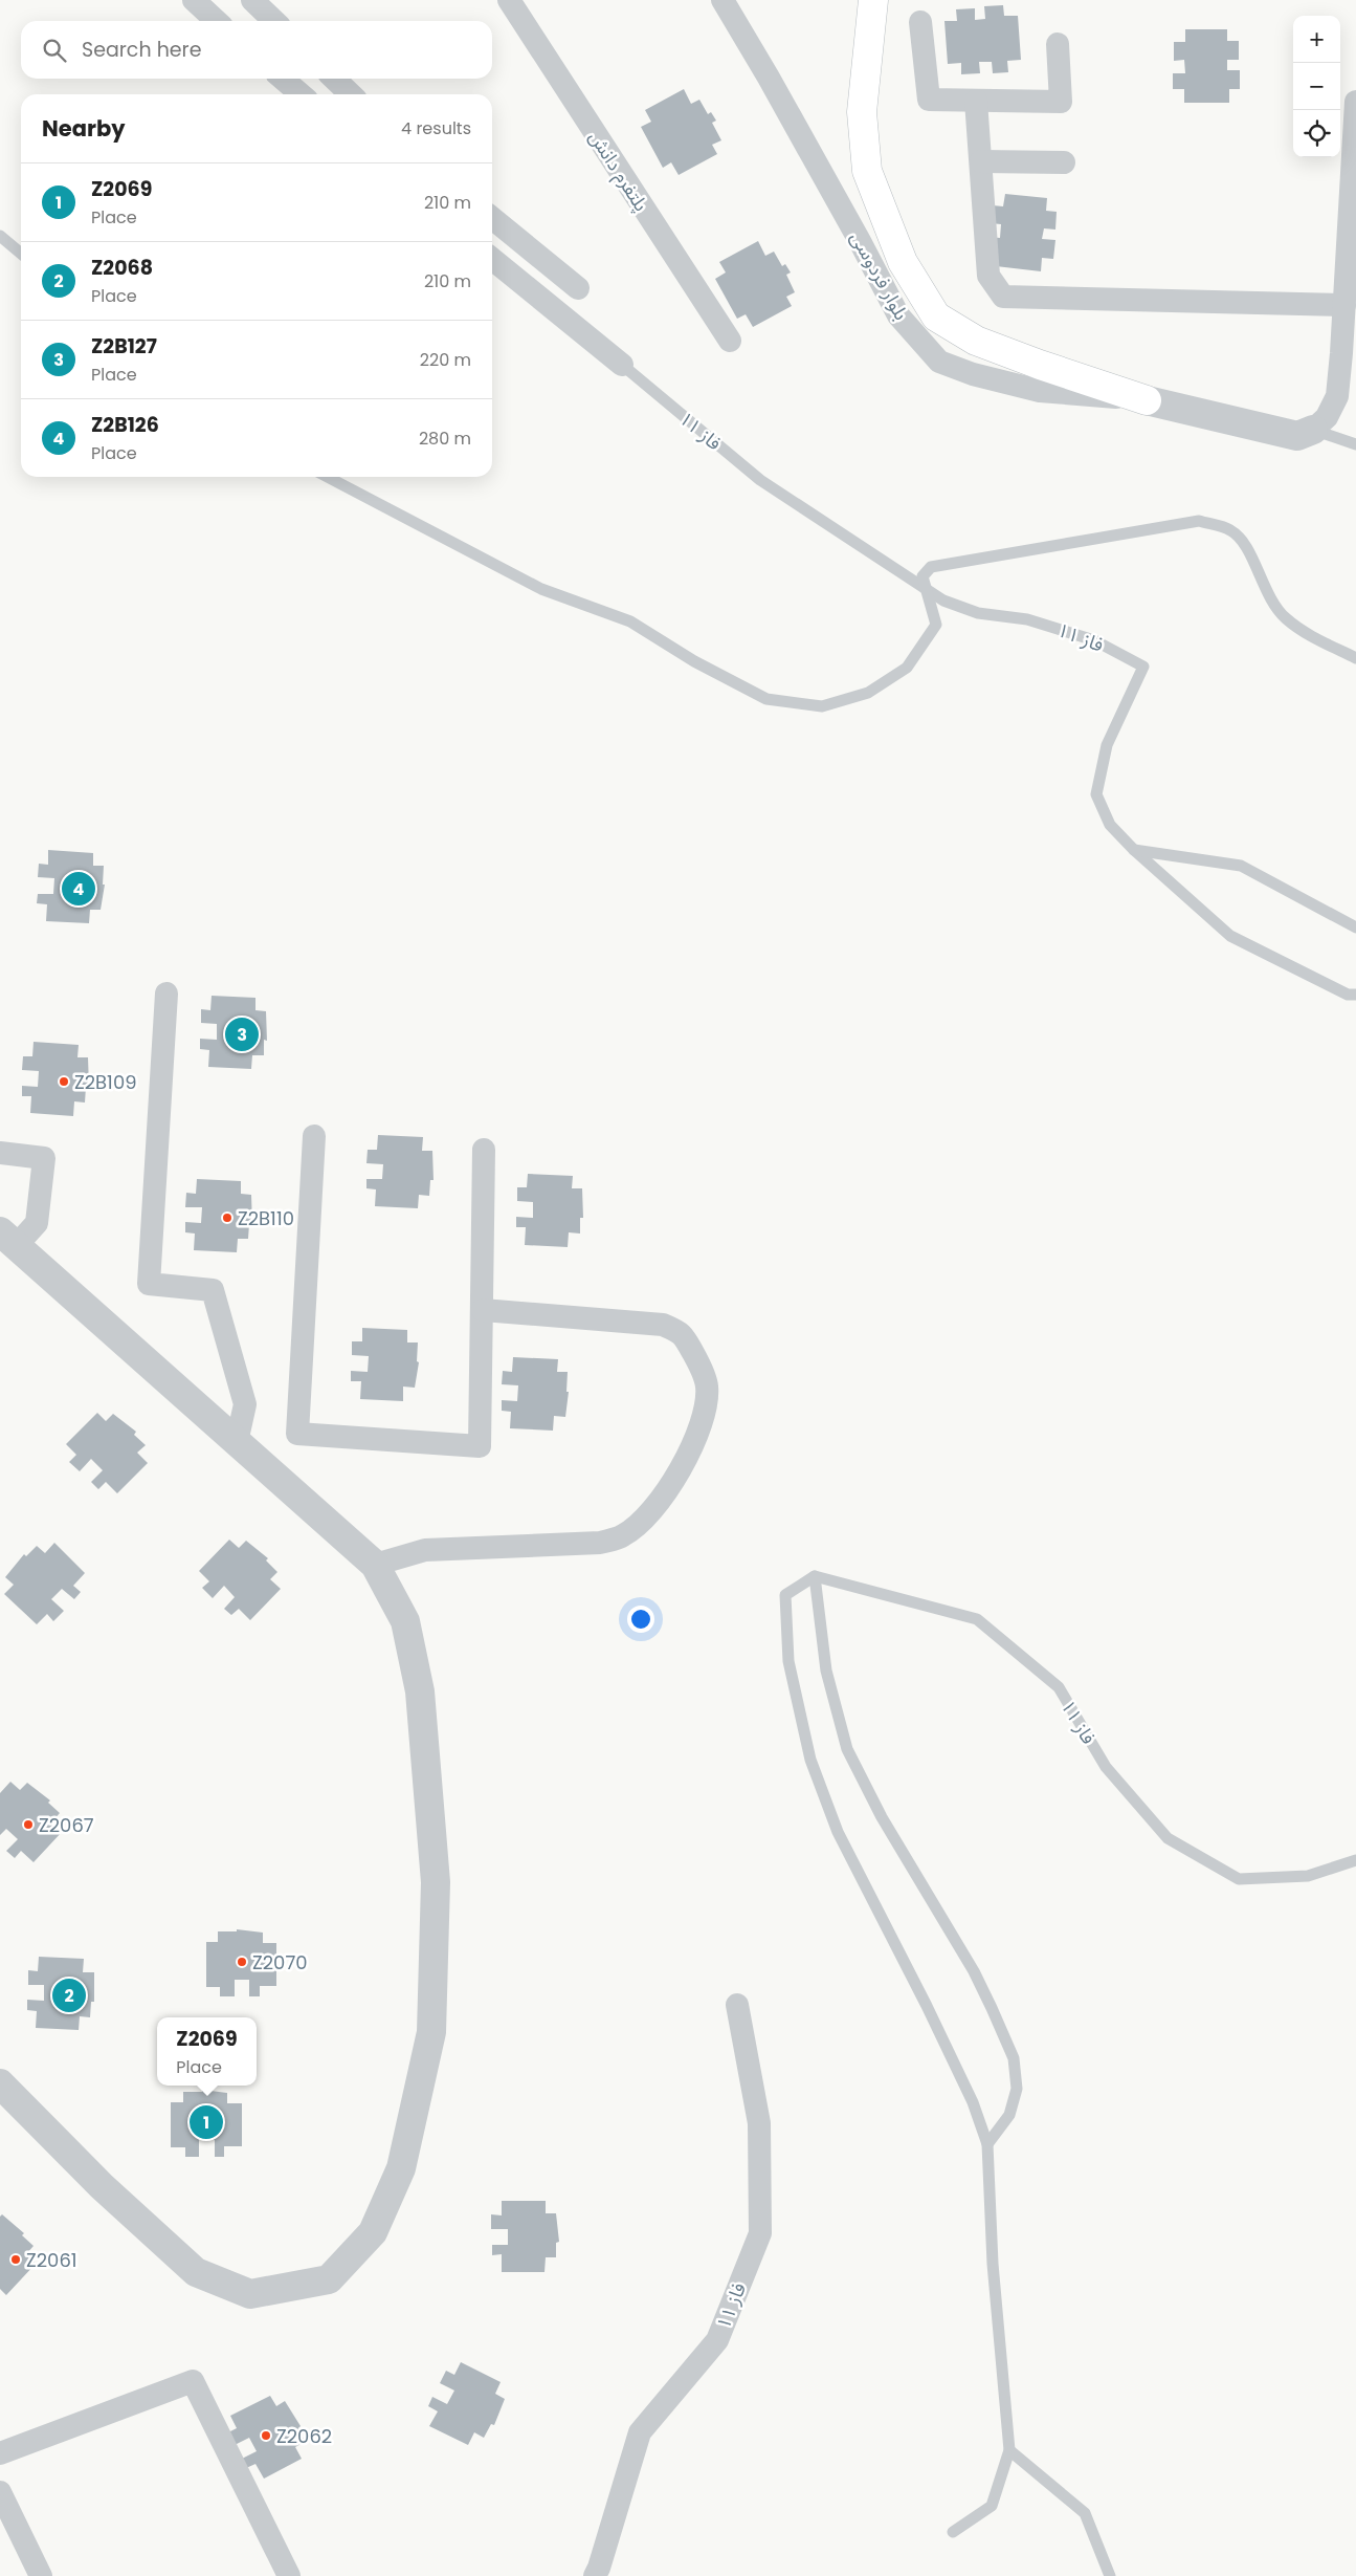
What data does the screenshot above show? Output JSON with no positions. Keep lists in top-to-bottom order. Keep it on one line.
{"streets":{"main road":["بلوار فردوسی"],"street":["پلتفرم دانش","فاز ۱۱"]},"places":["Z2B109","Z2B110","Z2067","Z2070","Z2061","Z2062"],"page":{"map_buttons":["+","−"],"search":"Search here","heading":["Nearby","4 results"],"list":[{"mark":"1","name":"Z2069","note":"Place","value":"210 m"},{"mark":"2","name":"Z2068","note":"Place","value":"210 m"},{"mark":"3","name":"Z2B127","note":"Place","value":"220 m"},{"mark":"4","name":"Z2B126","note":"Place","value":"280 m"}],"pins":["4","3","2","1"],"popup":["Z2069","Place"]}}
